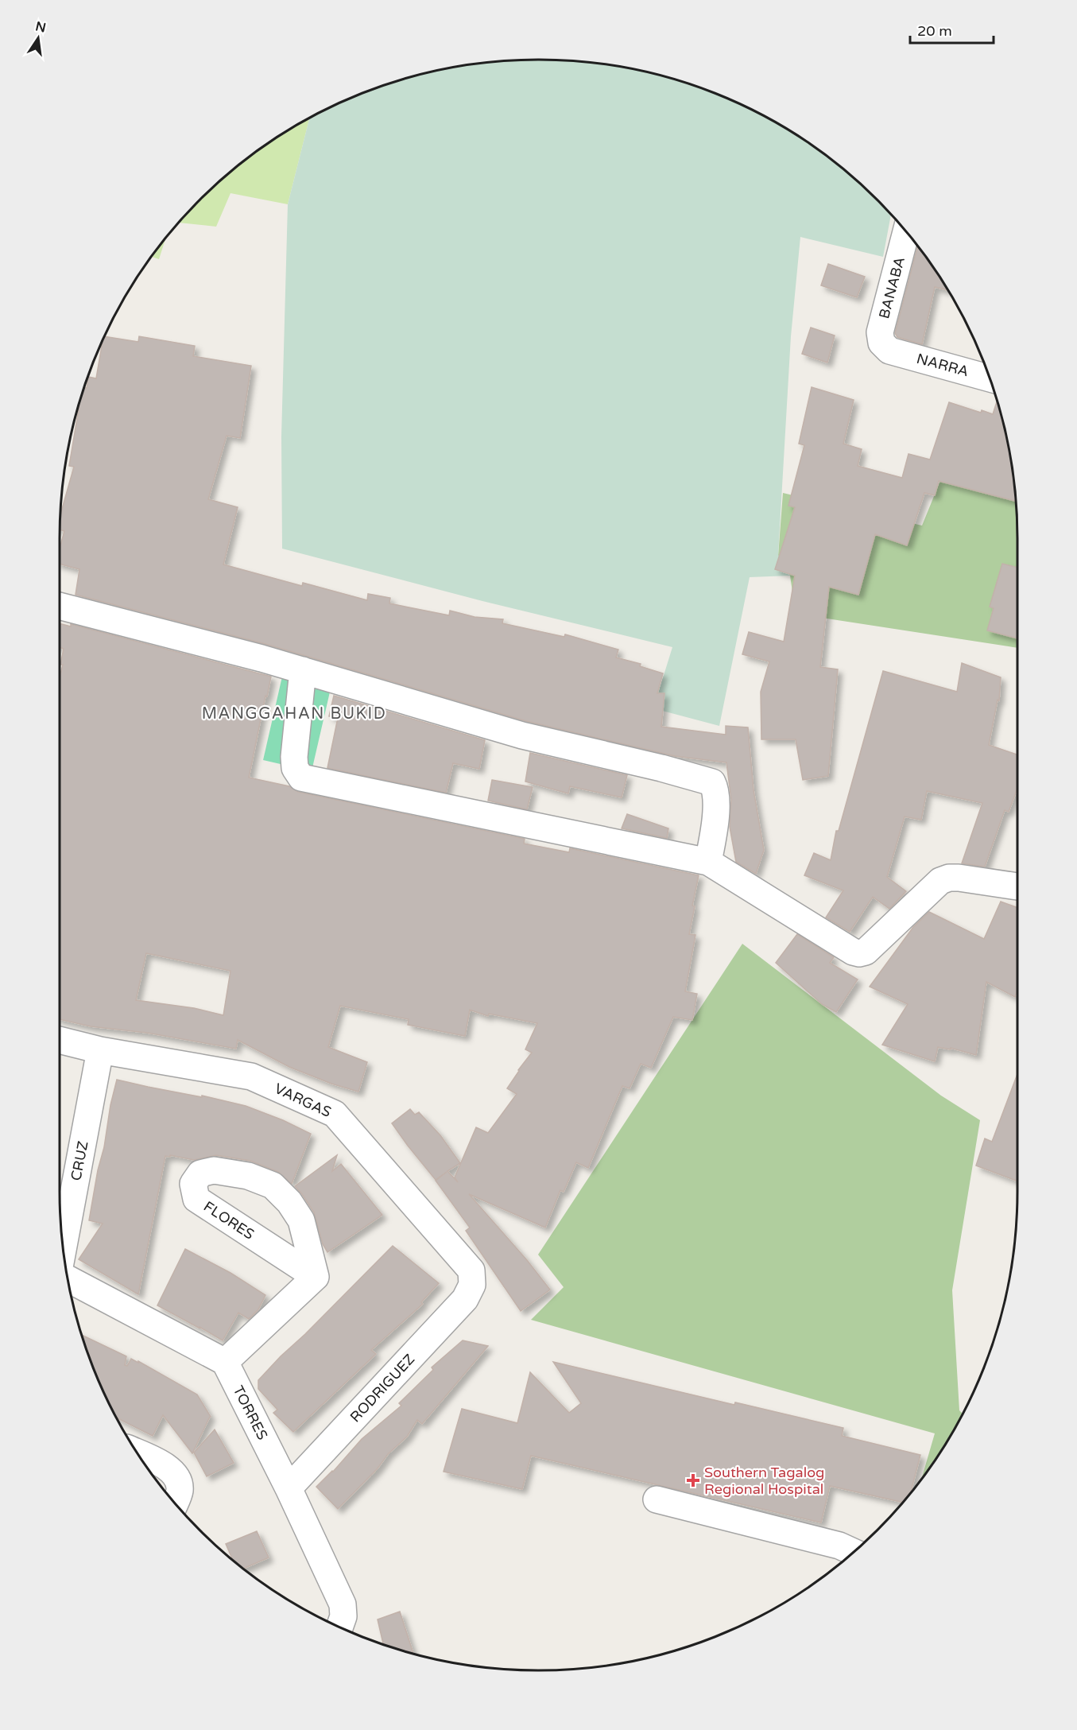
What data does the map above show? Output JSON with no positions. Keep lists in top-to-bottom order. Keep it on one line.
{"streets":{"street":["BANABA","NARRA","VARGAS","CRUZ","FLORES","RODRIGUEZ","TORRES"]},"crossings":[["BANABA","NARRA"],["VARGAS","CRUZ"],["VARGAS","RODRIGUEZ"],["RODRIGUEZ","TORRES"]],"districts":["MANGGAHAN BUKID"],"places":{"health":["Southern Tagalog Regional Hospital"]},"scale_bar":"20 m","north":"top"}
